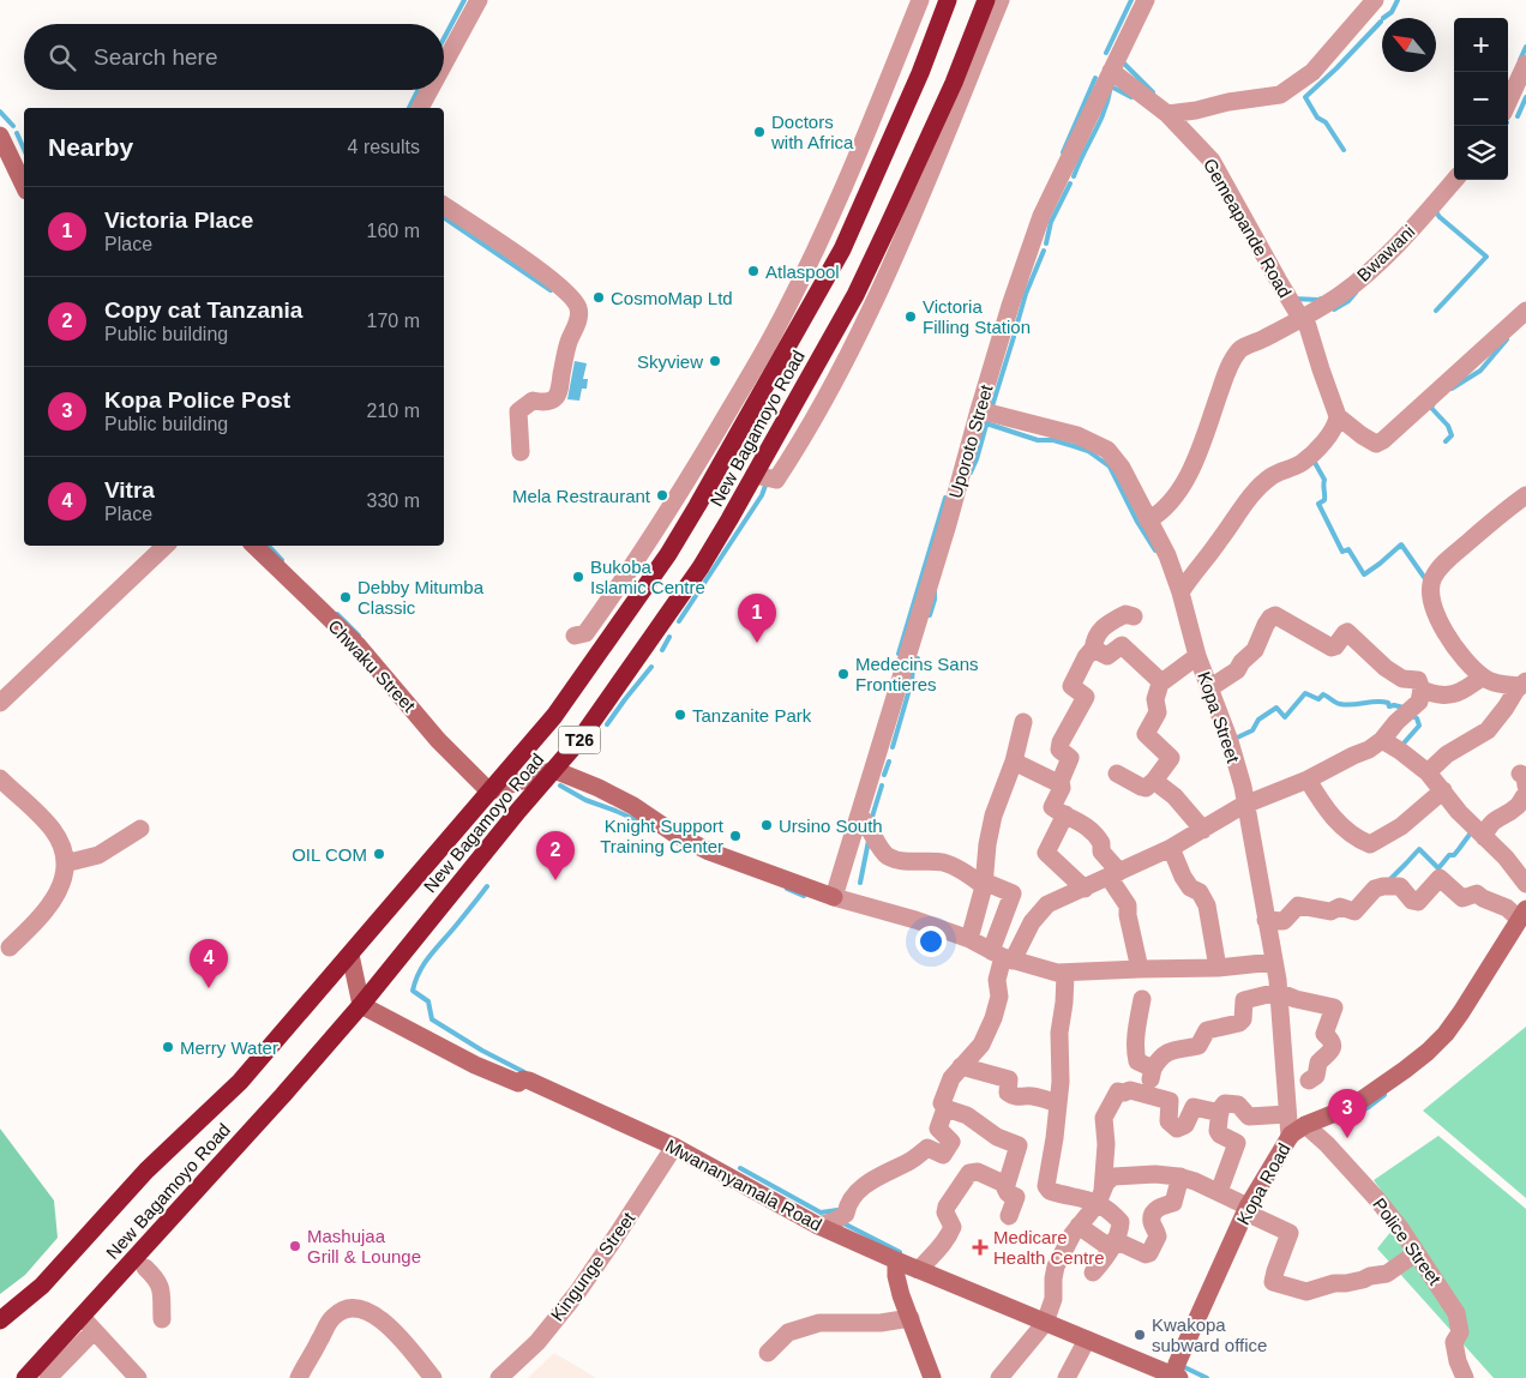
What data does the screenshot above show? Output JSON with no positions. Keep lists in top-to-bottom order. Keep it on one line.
{"streets":{"highway":["New Bagamoyo Road","T26"],"street":["Gemeapande Road","Bwawani","Uporoto Street","Chwaku Street","Kopa Street","Kopa Road","Mwananyamala Road","Police Street","Kingunge Street"]},"crossings":[["Gemeapande Road","Bwawani"],["Gemeapande Road","Uporoto Street"],["Bwawani","Kopa Street"],["New Bagamoyo Road","Chwaku Street"],["New Bagamoyo Road","Mwananyamala Road"],["Uporoto Street","Kopa Street"],["Kopa Street","Kopa Road"],["Kopa Road","Mwananyamala Road"],["Kopa Road","Police Street"],["Mwananyamala Road","Kingunge Street"]],"places":{"other":["Doctors with Africa","Atlaspool","CosmoMap Ltd","Victoria Filling Station","Skyview","Mela Restraurant","Bukoba Islamic Centre","Debby Mitumba Classic","Medecins Sans Frontieres","Tanzanite Park","Ursino South","Knight Support Training Center","OIL COM","Merry Water","Mashujaa Grill & Lounge","Kwakopa subward office"],"health":["Medicare Health Centre"]},"north":"top left","page":{"map_buttons":["+","−"],"search":"Search here","heading":["Nearby","4 results"],"list":[{"mark":"1","name":"Victoria Place","note":"Place","value":"160 m"},{"mark":"2","name":"Copy cat Tanzania","note":"Public building","value":"170 m"},{"mark":"3","name":"Kopa Police Post","note":"Public building","value":"210 m"},{"mark":"4","name":"Vitra","note":"Place","value":"330 m"}],"pins":["1","2","4","3"]}}
